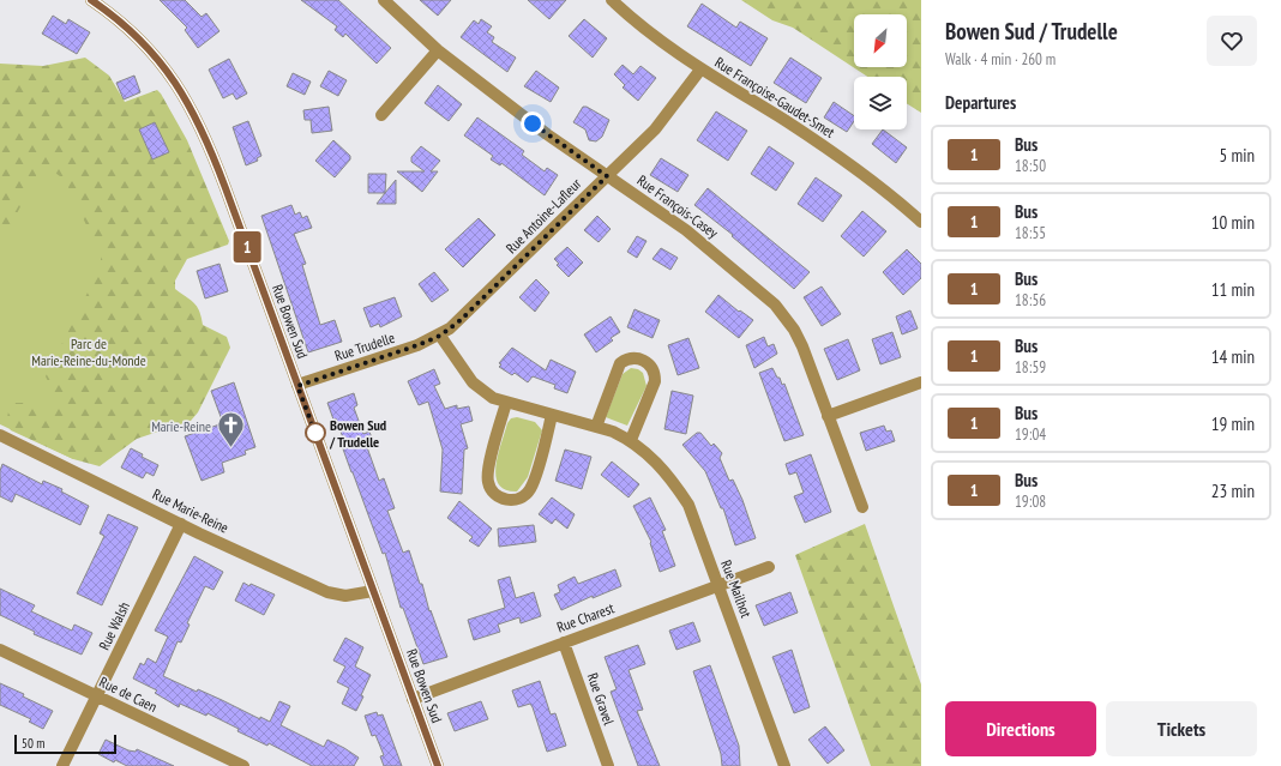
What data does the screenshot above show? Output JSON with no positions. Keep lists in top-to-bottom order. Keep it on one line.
{"streets":{"street":["Rue Françoise-Gaudet-Smet","Rue François-Casey","Rue Antoine-Lafleur","Rue Bowen Sud","Rue Trudelle","Rue Marie-Reine","Rue Mailhot","Rue Charest","Rue Walsh","Rue de Caen","Rue Gravel"]},"crossings":[["Rue Françoise-Gaudet-Smet","Rue Antoine-Lafleur"],["Rue François-Casey","Rue Antoine-Lafleur"],["Rue Antoine-Lafleur","Rue Trudelle"],["Rue Antoine-Lafleur","Rue Mailhot"],["Rue Bowen Sud","Rue Trudelle"],["Rue Bowen Sud","Rue Marie-Reine"],["Rue Bowen Sud","Rue Charest"],["Rue Trudelle","Rue Mailhot"],["Rue Marie-Reine","Rue Walsh"],["Rue Mailhot","Rue Charest"],["Rue Charest","Rue Gravel"],["Rue Walsh","Rue de Caen"]],"parks":["Parc de Marie-Reine-du-Monde"],"places":{"other":["Bowen Sud / Trudelle"],"church":["Marie-Reine"]},"lines":["bus line 1"],"scale_bar":"50 m","north":"bottom left","page":{"on_map":"1","heading":[["Bowen Sud / Trudelle","Walk · 4 min · 260 m"],"Departures"],"list":[{"mark":"1","name":"Bus","note":"18:50","value":"5 min"},{"mark":"1","name":"Bus","note":"18:55","value":"10 min"},{"mark":"1","name":"Bus","note":"18:56","value":"11 min"},{"mark":"1","name":"Bus","note":"18:59","value":"14 min"},{"mark":"1","name":"Bus","note":"19:04","value":"19 min"},{"mark":"1","name":"Bus","note":"19:08","value":"23 min"}],"buttons":["Directions","Tickets"],"scale":"50 m"}}
